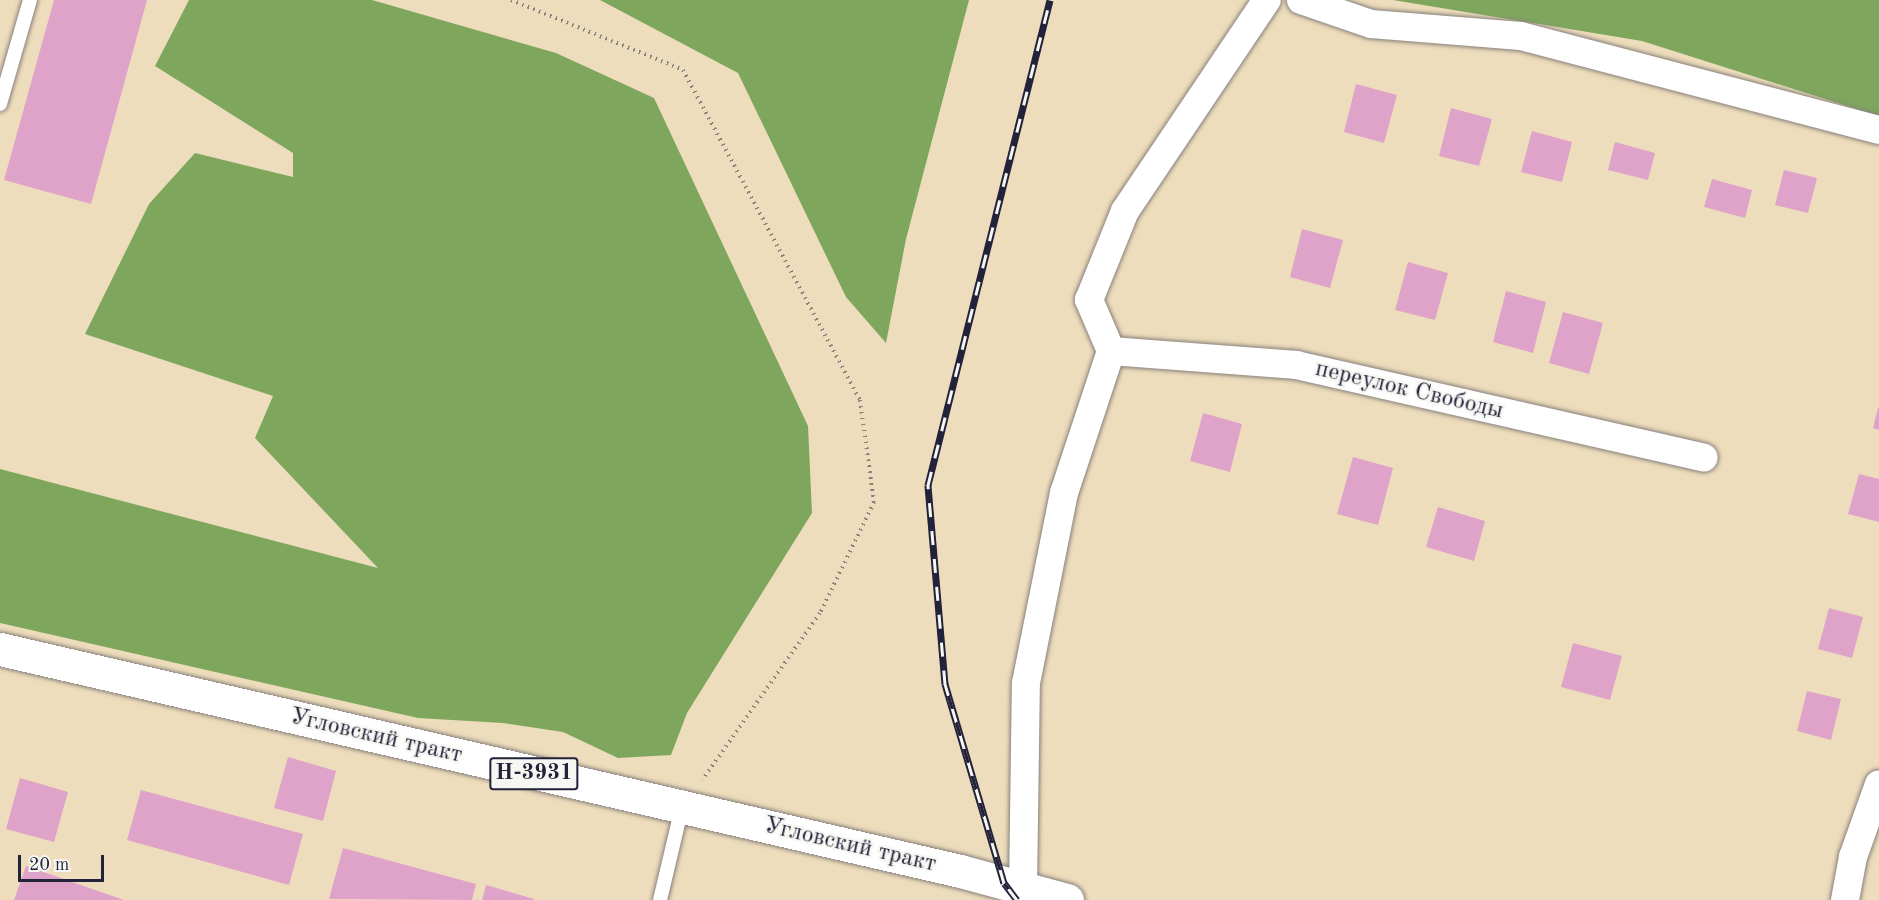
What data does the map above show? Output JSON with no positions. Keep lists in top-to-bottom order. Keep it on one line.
{"streets":{"highway":["Угловский тракт","Н-3931"],"street":["переулок Свободы"]},"scale_bar":"20 m"}
